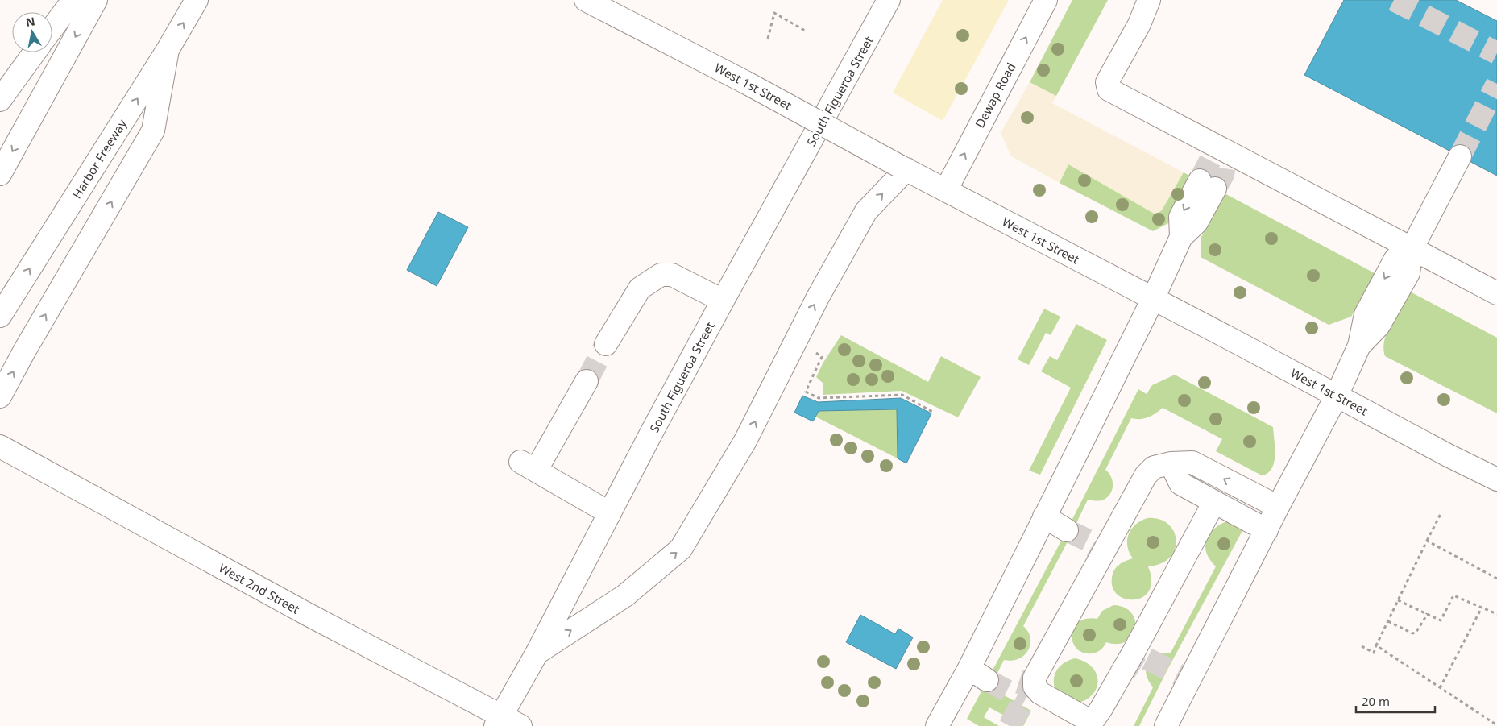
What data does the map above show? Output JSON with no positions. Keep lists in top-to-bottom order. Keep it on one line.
{"streets":{"main road":["West 1st Street","South Figueroa Street","Dewap Road","Harbor Freeway","West 2nd Street"]},"crossings":[["West 1st Street","Dewap Road"],["South Figueroa Street","West 2nd Street"]],"one_way":["Dewap Road"],"scale_bar":"20 m","north":"top"}
